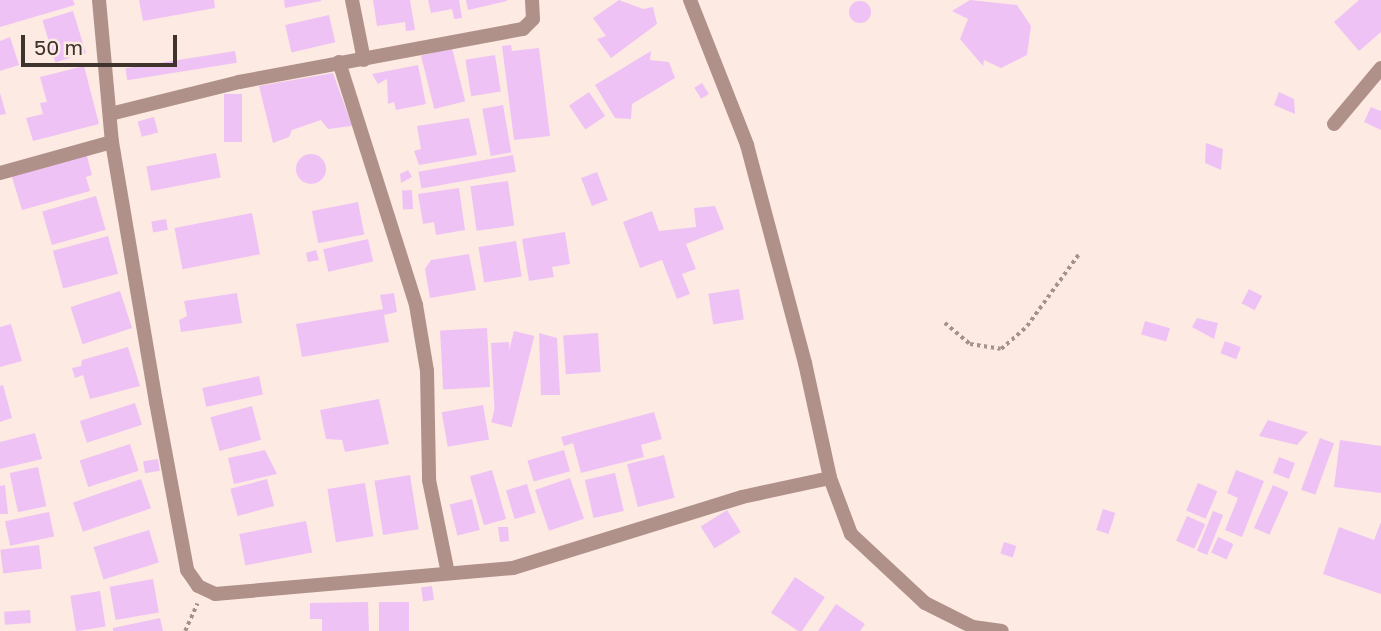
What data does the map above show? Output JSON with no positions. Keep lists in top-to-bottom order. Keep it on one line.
{"scale_bar":"50 m"}
